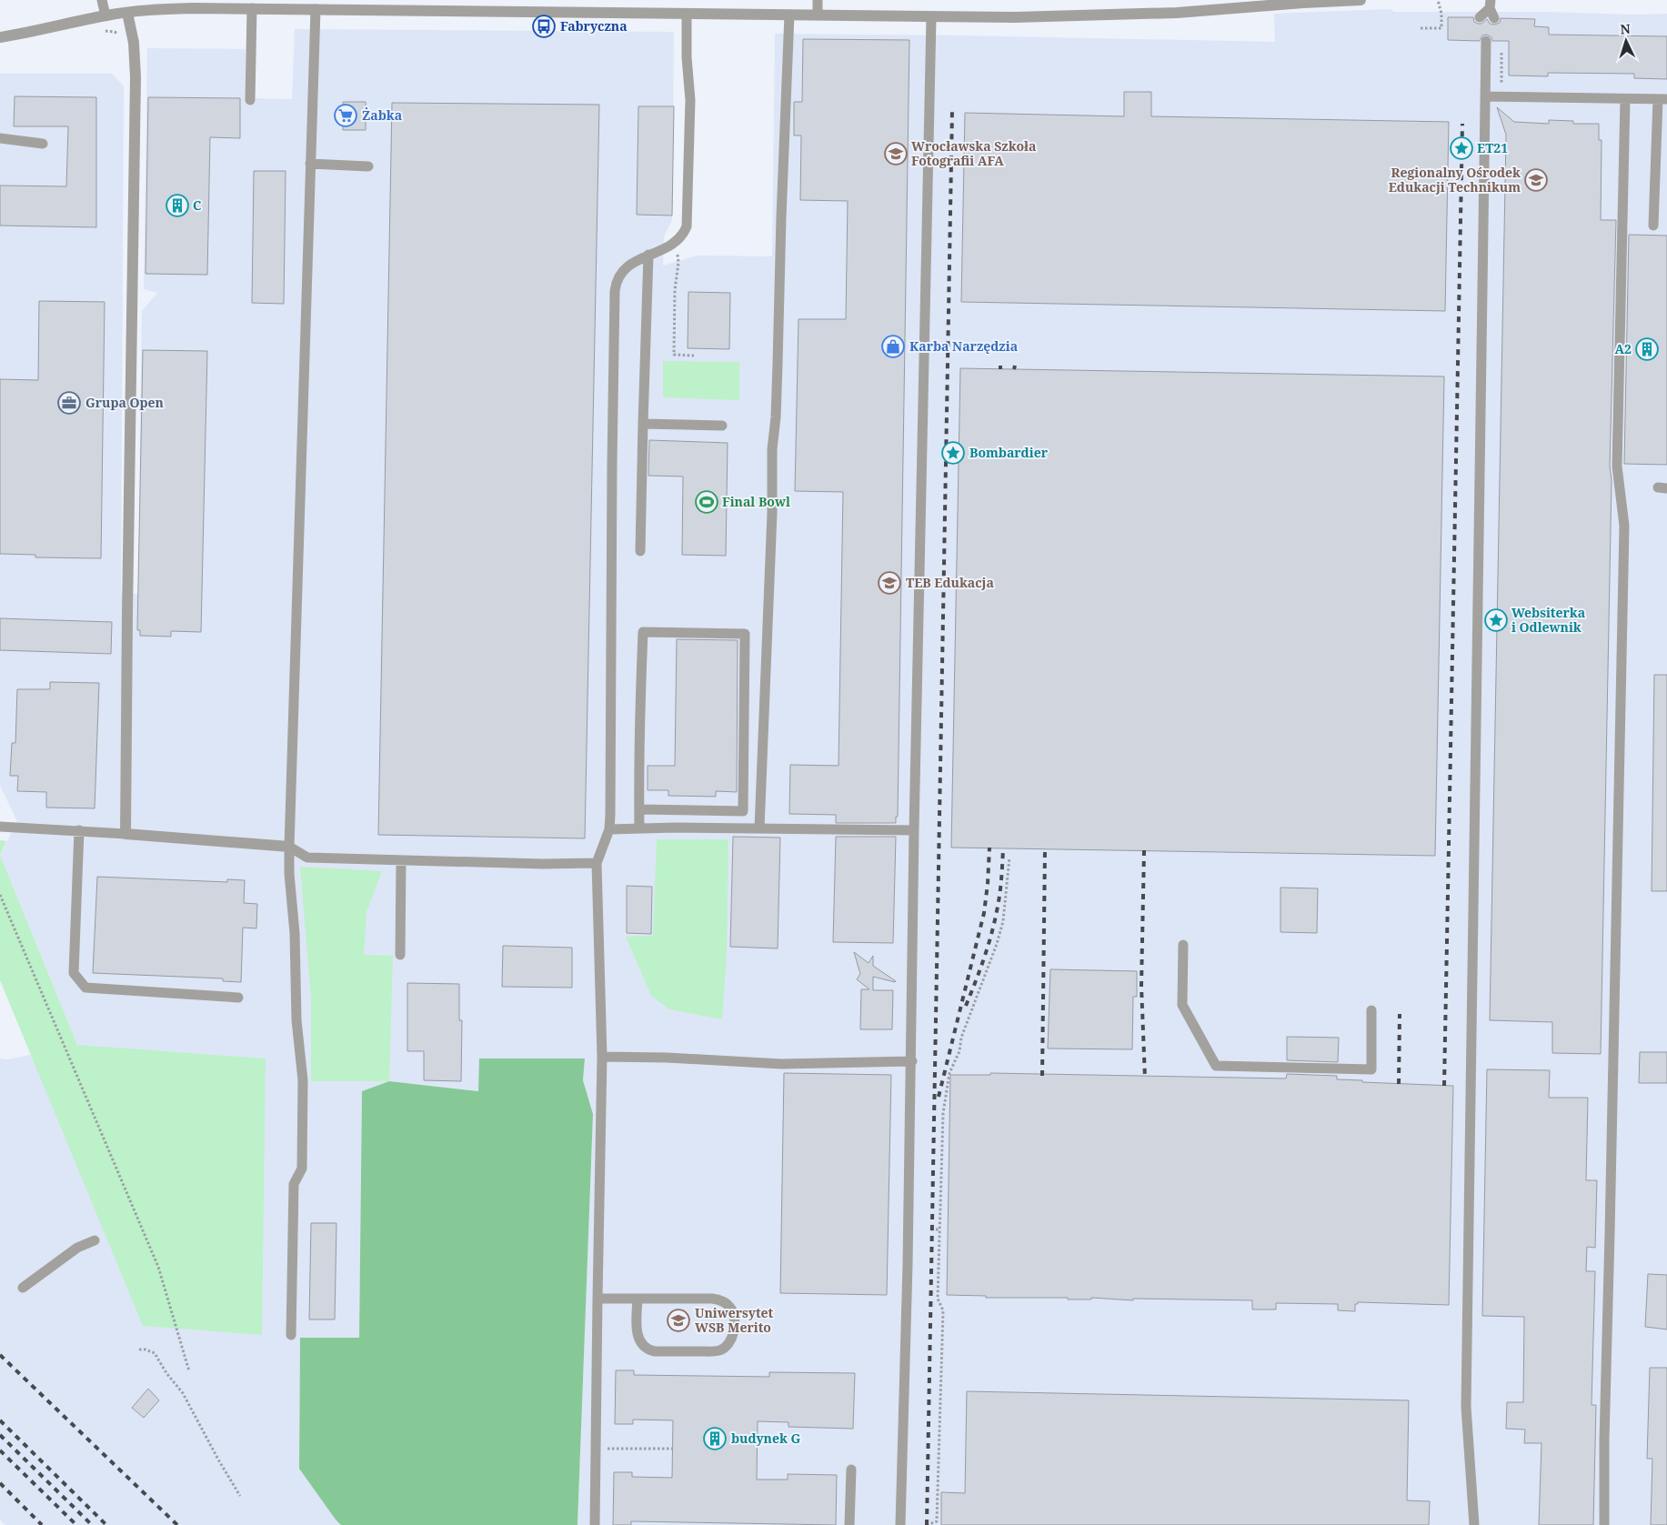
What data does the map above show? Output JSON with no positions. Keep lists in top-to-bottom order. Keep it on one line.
{"places":{"bus stop":["Fabryczna"],"supermarket":["Żabka"],"place":["ET21","Bombardier","Websiterka i Odlewnik"],"school or university":["Wrocławska Szkoła Fotografii AFA","Regionalny Ośrodek Edukacji Technikum","TEB Edukacja","Uniwersytet WSB Merito"],"building":["C","A2","budynek G"],"shop":["Karba Narzędzia"],"office":["Grupa Open"],"sports":["Final Bowl"]},"north":"top"}
